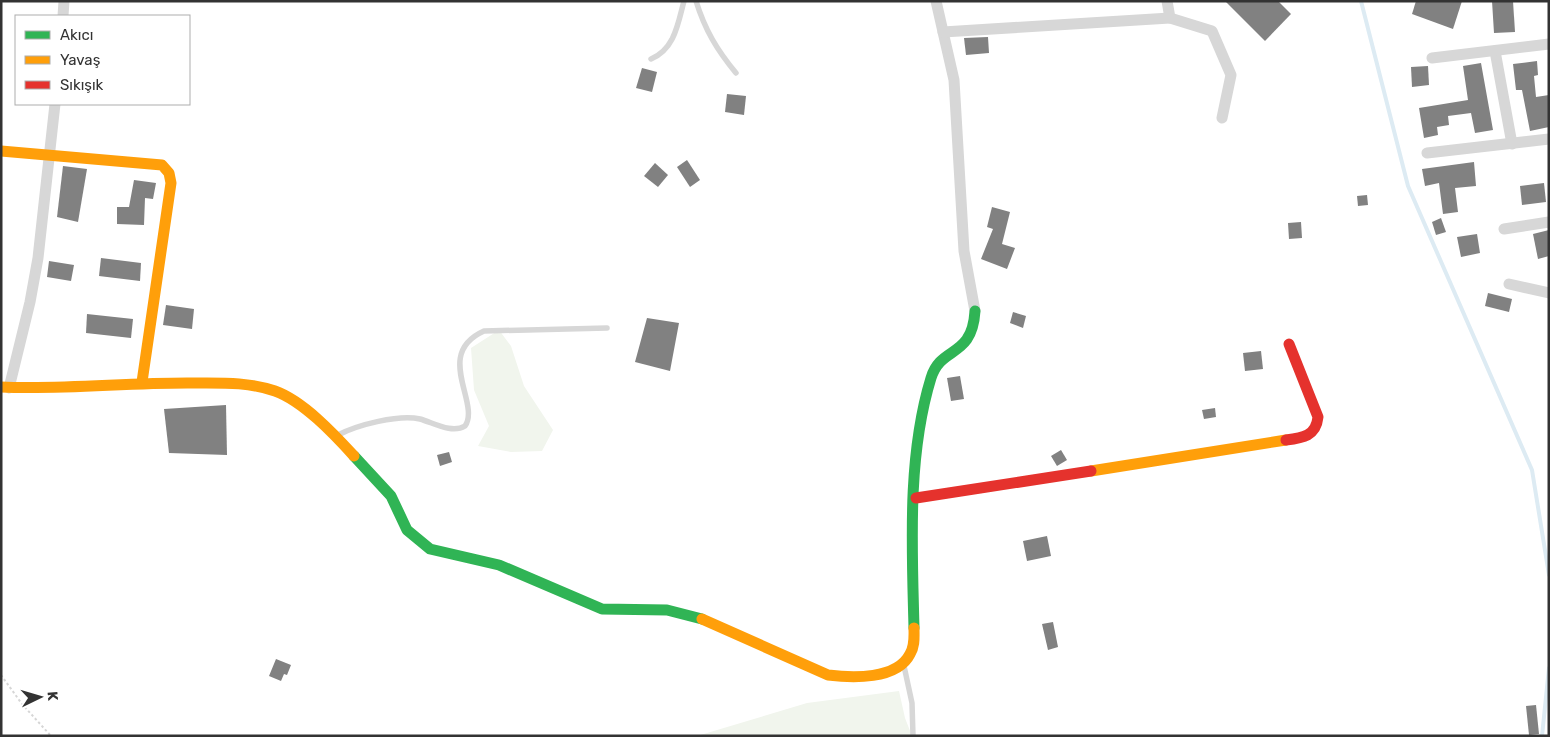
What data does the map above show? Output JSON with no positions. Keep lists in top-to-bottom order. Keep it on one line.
{"legend":["Akıcı","Yavaş","Sıkışık"],"north":"right"}
